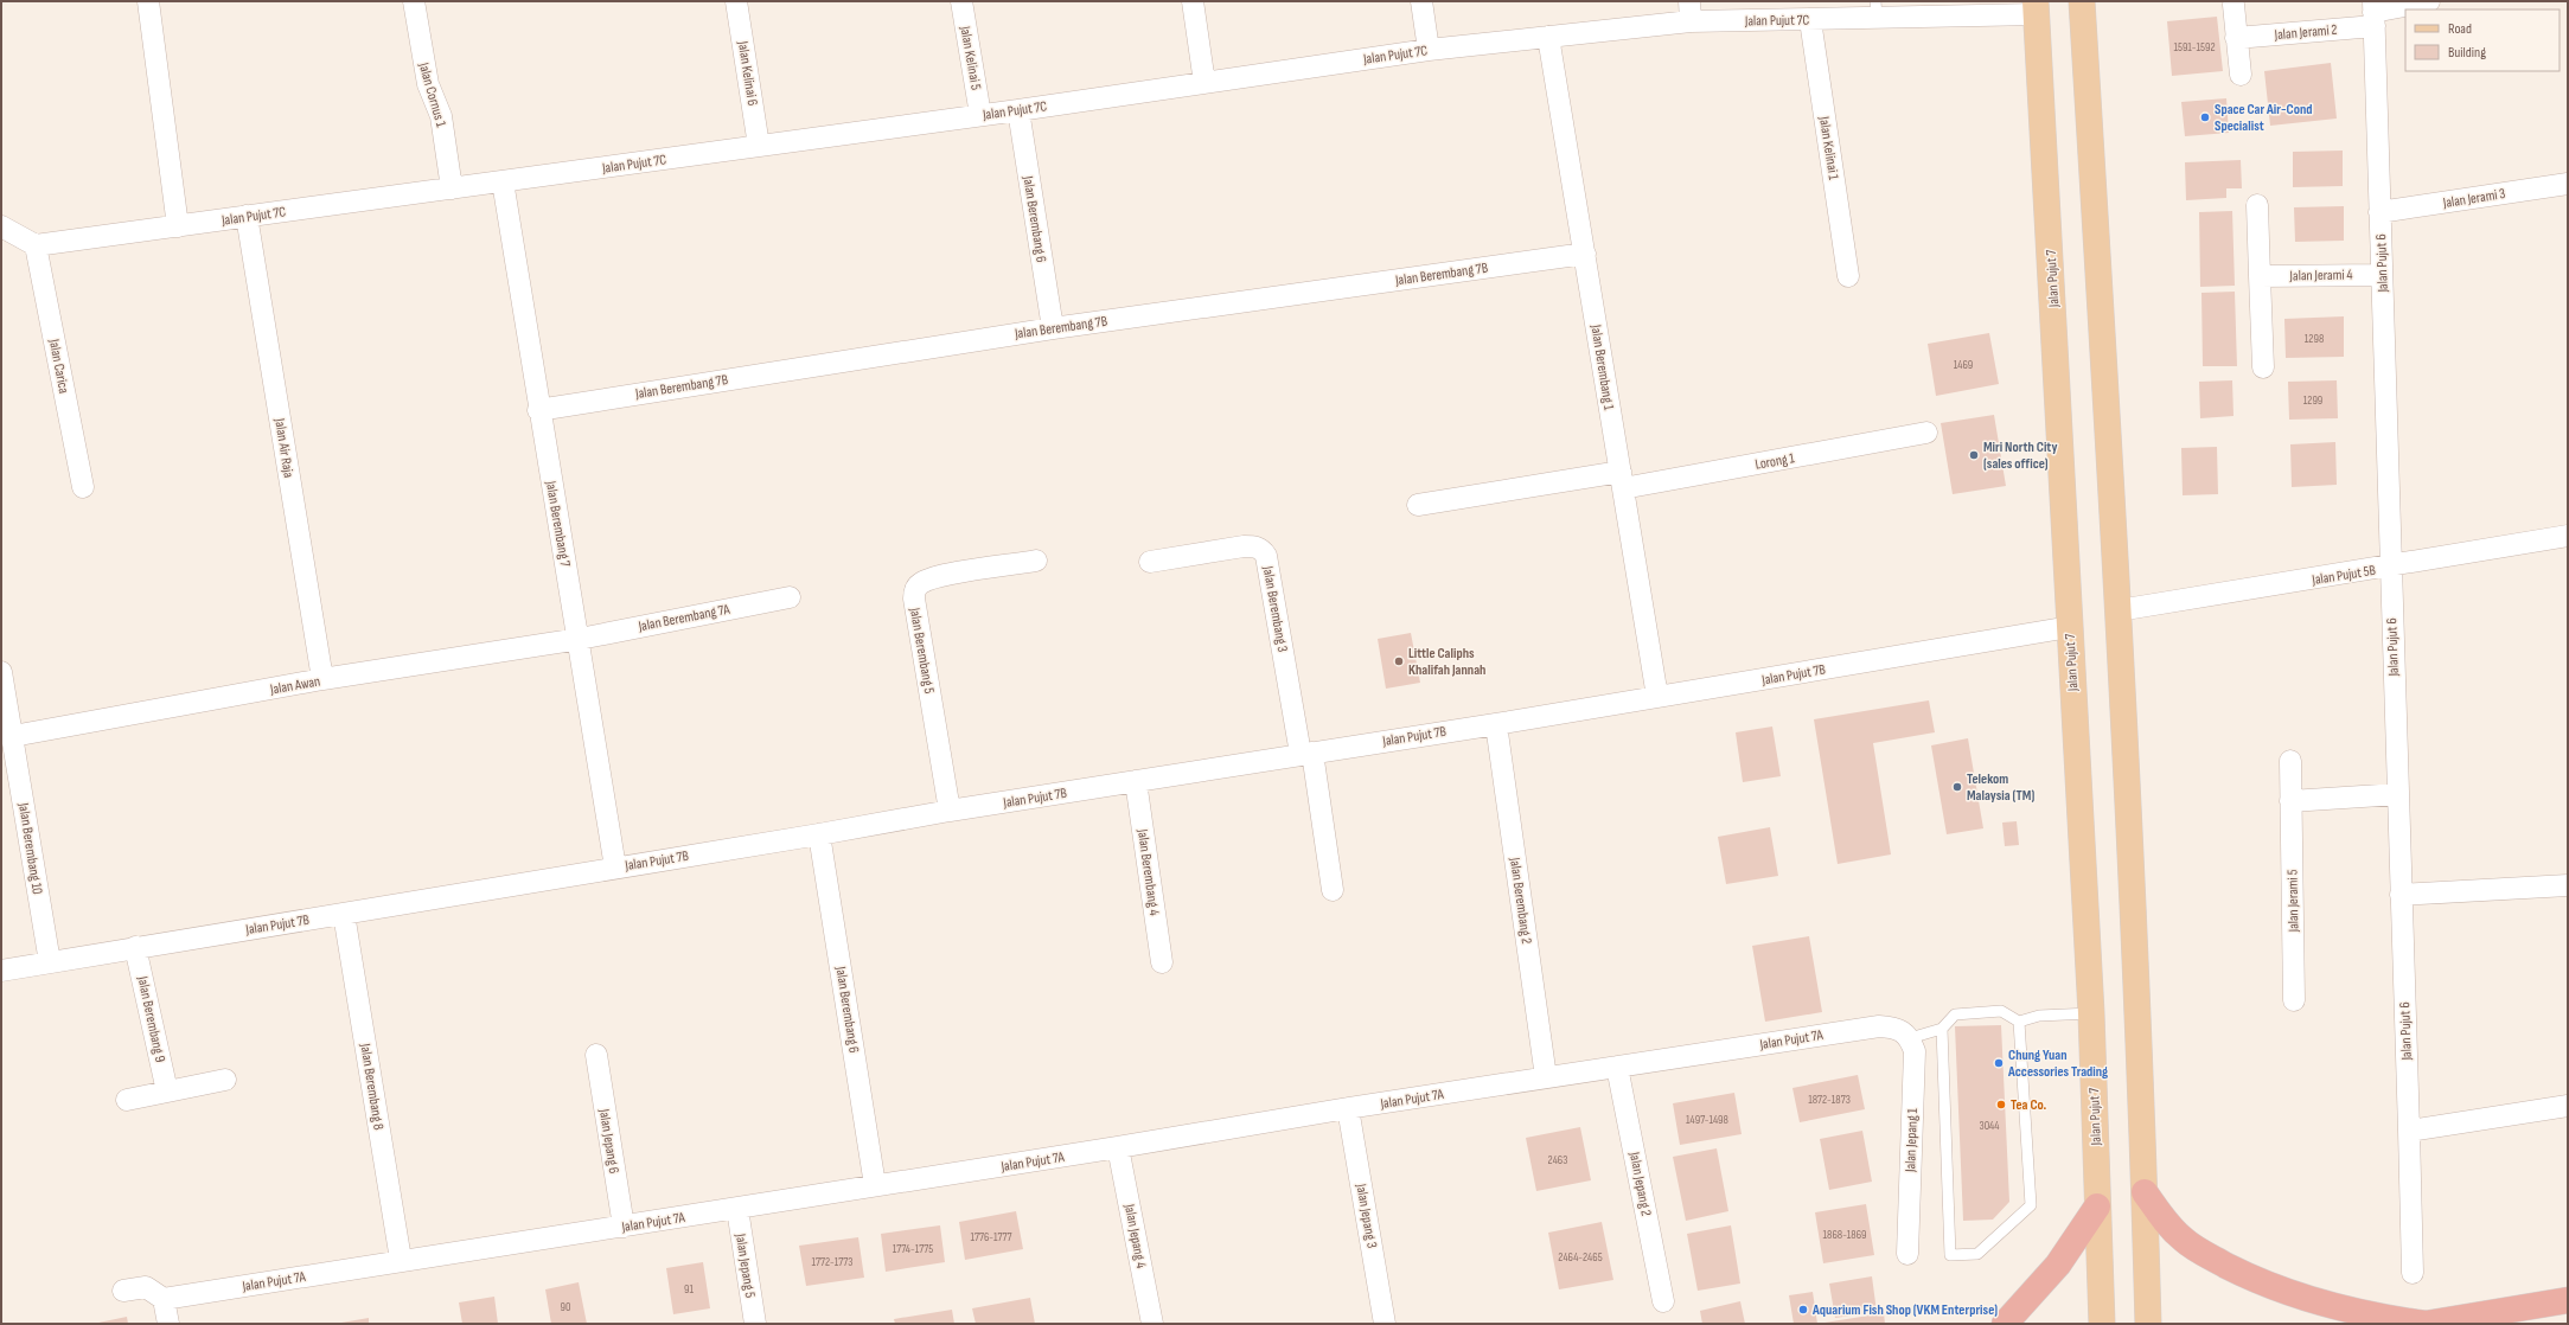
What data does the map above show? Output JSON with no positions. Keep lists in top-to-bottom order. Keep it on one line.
{"streets":{"main road":["Jalan Pujut 7"],"street":["Jalan Pujut 7C","Jalan Jerami 2","Jalan Kelinai 5","Jalan Kelinai 6","Jalan Cornus 1","Jalan Kelinai 1","Jalan Jerami 3","Jalan Berembang 6","Jalan Pujut 6","Jalan Berembang 7B","Jalan Jerami 4","Jalan Carica","Jalan Berembang 1","Jalan Air Raja","Lorong 1","Jalan Berembang 7","Jalan Pujut 5B","Jalan Berembang 3","Jalan Berembang 7A","Jalan Berembang 5","Jalan Pujut 7B","Jalan Awan","Jalan Berembang 10","Jalan Berembang 4","Jalan Berembang 2","Jalan Jerami 5","Jalan Berembang 9","Jalan Pujut 7A","Jalan Berembang 8","Jalan Jepang 1","Jalan Jepang 6","Jalan Jepang 2","Jalan Jepang 3","Jalan Jepang 4","Jalan Jepang 5"]},"crossings":[["Jalan Pujut 7C","Jalan Kelinai 5"],["Jalan Pujut 7C","Jalan Kelinai 6"],["Jalan Pujut 7C","Jalan Cornus 1"],["Jalan Pujut 7C","Jalan Kelinai 1"],["Jalan Pujut 7C","Jalan Berembang 6"],["Jalan Pujut 7C","Jalan Pujut 7"],["Jalan Pujut 7C","Jalan Carica"],["Jalan Pujut 7C","Jalan Berembang 1"],["Jalan Pujut 7C","Jalan Air Raja"],["Jalan Pujut 7C","Jalan Berembang 7"],["Jalan Jerami 2","Jalan Pujut 6"],["Jalan Jerami 3","Jalan Pujut 6"],["Jalan Berembang 6","Jalan Berembang 7B"],["Jalan Berembang 6","Jalan Pujut 7B"],["Jalan Berembang 6","Jalan Pujut 7A"],["Jalan Pujut 6","Jalan Jerami 4"],["Jalan Pujut 6","Jalan Pujut 5B"],["Jalan Berembang 7B","Jalan Berembang 1"],["Jalan Berembang 7B","Jalan Berembang 7"],["Jalan Pujut 7","Jalan Pujut 7B"],["Jalan Berembang 1","Lorong 1"],["Jalan Berembang 1","Jalan Pujut 7B"],["Jalan Air Raja","Jalan Awan"],["Jalan Berembang 7","Jalan Berembang 7A"],["Jalan Berembang 7","Jalan Pujut 7B"],["Jalan Berembang 7","Jalan Awan"],["Jalan Berembang 3","Jalan Pujut 7B"],["Jalan Berembang 7A","Jalan Awan"],["Jalan Berembang 5","Jalan Pujut 7B"],["Jalan Pujut 7B","Jalan Berembang 10"],["Jalan Pujut 7B","Jalan Berembang 4"],["Jalan Pujut 7B","Jalan Berembang 2"],["Jalan Pujut 7B","Jalan Berembang 9"],["Jalan Pujut 7B","Jalan Berembang 8"],["Jalan Awan","Jalan Berembang 10"],["Jalan Berembang 2","Jalan Pujut 7A"],["Jalan Pujut 7A","Jalan Berembang 8"],["Jalan Pujut 7A","Jalan Jepang 1"],["Jalan Pujut 7A","Jalan Jepang 6"],["Jalan Pujut 7A","Jalan Jepang 2"],["Jalan Pujut 7A","Jalan Jepang 3"],["Jalan Pujut 7A","Jalan Jepang 4"],["Jalan Pujut 7A","Jalan Jepang 5"]],"places":["Space Car Air-Cond Specialist","Miri North City (sales office)","Little Caliphs Khalifah Jannah","Telekom Malaysia (TM)","Chung Yuan Accessories Trading","Tea Co.","Aquarium Fish Shop (VKM Enterprise)"],"house_numbers":["1591-1592","1298","1469","1299","1872-1873","1497-1498","3044","2463","1868-1869","1776-1777","1774-1775","2464-2465","1772-1773","91","90"],"legend":["Road","Building"]}
